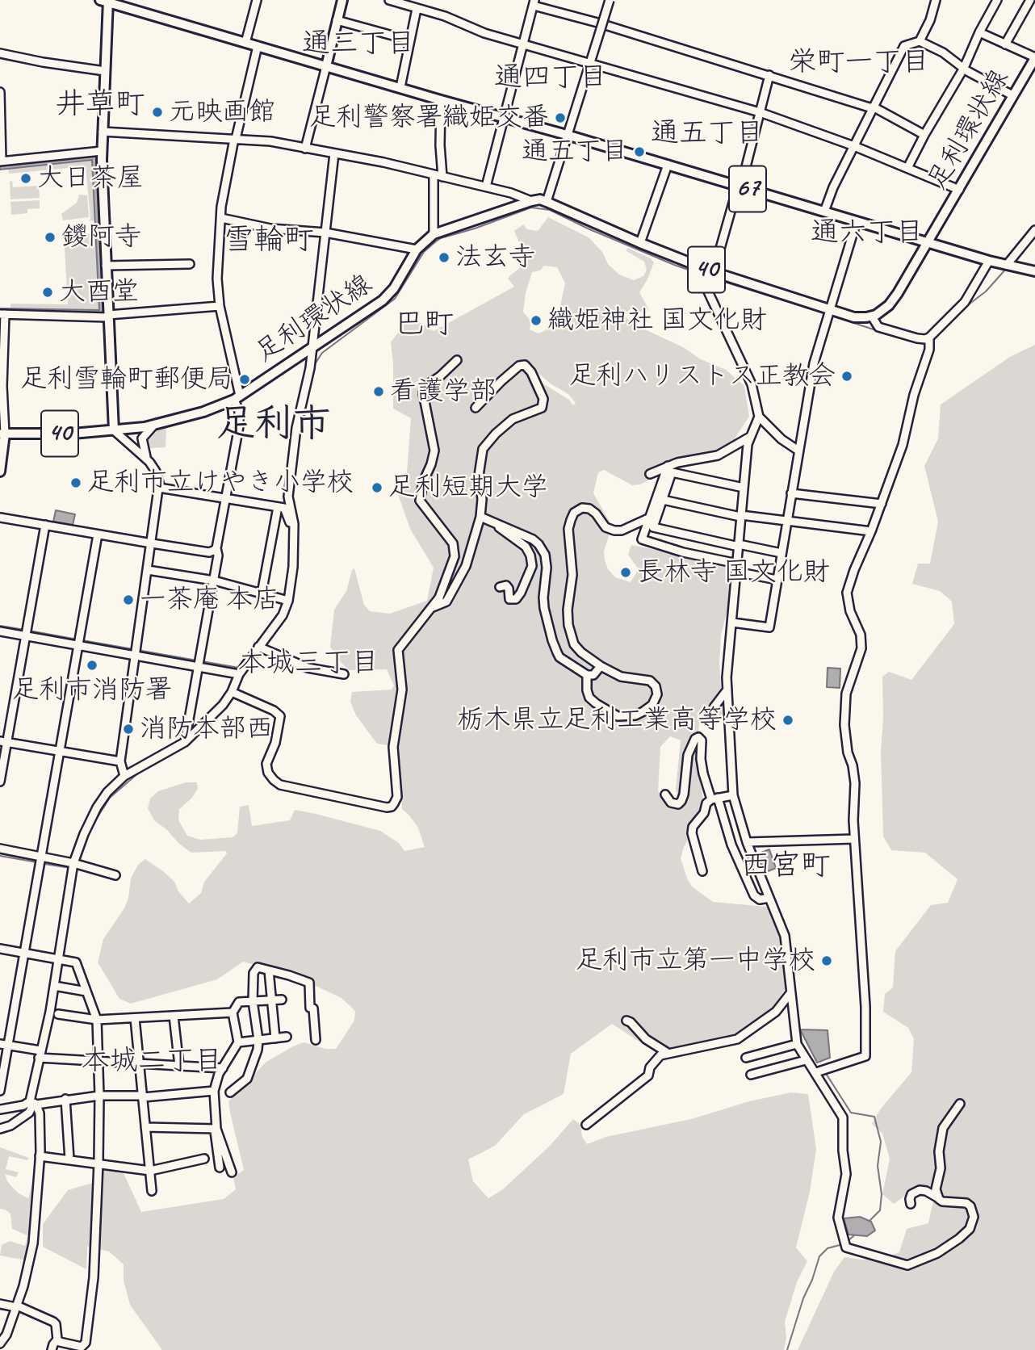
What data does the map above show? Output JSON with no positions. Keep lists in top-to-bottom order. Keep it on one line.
{"streets":{"main road":["足利環状線","67","40"]},"crossings":[["足利環状線","67"],["足利環状線","40"]],"districts":["通三丁目","栄町一丁目","通四丁目","井草町","通五丁目","通六丁目","雪輪町","巴町","足利市","本城三丁目","西宮町","本城二丁目"],"places":["元映画館","足利警察署織姫交番","通五丁目","大日茶屋","鑁阿寺","法玄寺","大酉堂","織姫神社 国文化財","足利ハリストス正教会","足利雪輪町郵便局","看護学部","足利市立けやき小学校","足利短期大学","長林寺 国文化財","一茶庵 本店","足利市消防署","栃木県立足利工業高等学校","消防本部西","足利市立第一中学校"]}
